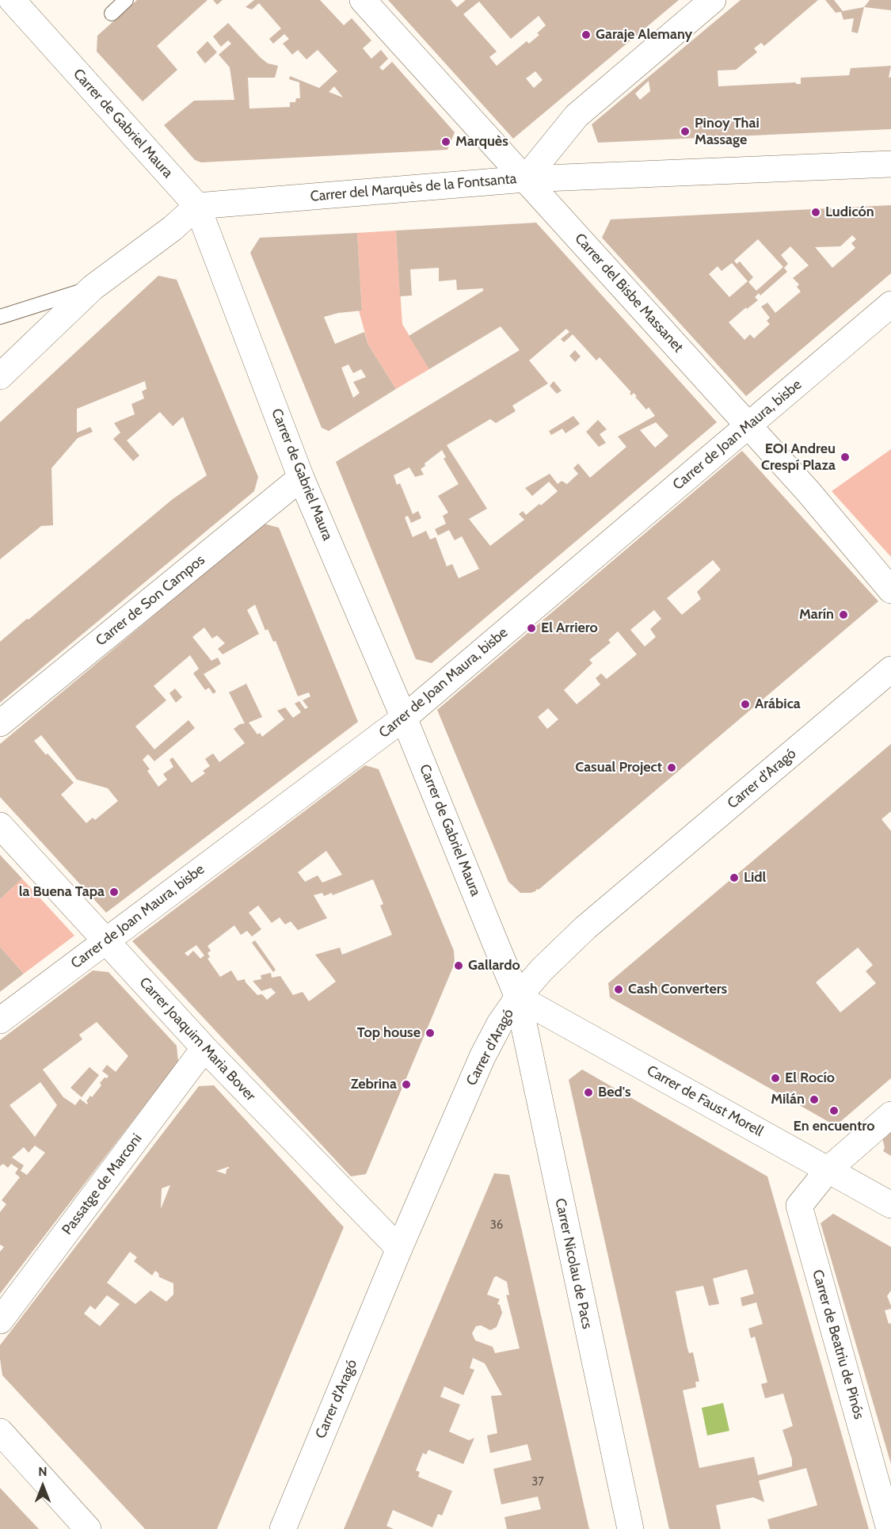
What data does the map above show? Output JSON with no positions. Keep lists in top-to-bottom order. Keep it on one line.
{"streets":{"street":["Carrer de Gabriel Maura","Carrer del Marquès de la Fontsanta","Carrer del Bisbe Massanet","Carrer de Joan Maura, bisbe","Carrer de Son Campos","Carrer d'Aragó","Carrer Joaquim Maria Bover","Carrer de Faust Morell","Passatge de Marconi","Carrer Nicolau de Pacs","Carrer de Beatriu de Pinós"]},"crossings":[["Carrer de Gabriel Maura","Carrer del Marquès de la Fontsanta"],["Carrer de Gabriel Maura","Carrer de Joan Maura, bisbe"],["Carrer de Gabriel Maura","Carrer de Son Campos"],["Carrer de Gabriel Maura","Carrer d'Aragó"],["Carrer de Gabriel Maura","Carrer de Faust Morell"],["Carrer de Gabriel Maura","Carrer Nicolau de Pacs"],["Carrer del Marquès de la Fontsanta","Carrer del Bisbe Massanet"],["Carrer del Bisbe Massanet","Carrer de Joan Maura, bisbe"],["Carrer de Joan Maura, bisbe","Carrer Joaquim Maria Bover"],["Carrer d'Aragó","Carrer Joaquim Maria Bover"],["Carrer d'Aragó","Carrer de Faust Morell"],["Carrer d'Aragó","Carrer Nicolau de Pacs"],["Carrer Joaquim Maria Bover","Passatge de Marconi"],["Carrer de Faust Morell","Carrer Nicolau de Pacs"],["Carrer de Faust Morell","Carrer de Beatriu de Pinós"]],"places":["Garaje Alemany","Pinoy Thai Massage","Marquès","Ludicón","EOI Andreu Crespí Plaza","Marín","El Arriero","Arábica","Casual Project","Lidl","la Buena Tapa","Gallardo","Cash Converters","Top house","El Rocío","Zebrina","Bed's","Milán","En encuentro"],"house_numbers":["36","37"],"north":"top"}
